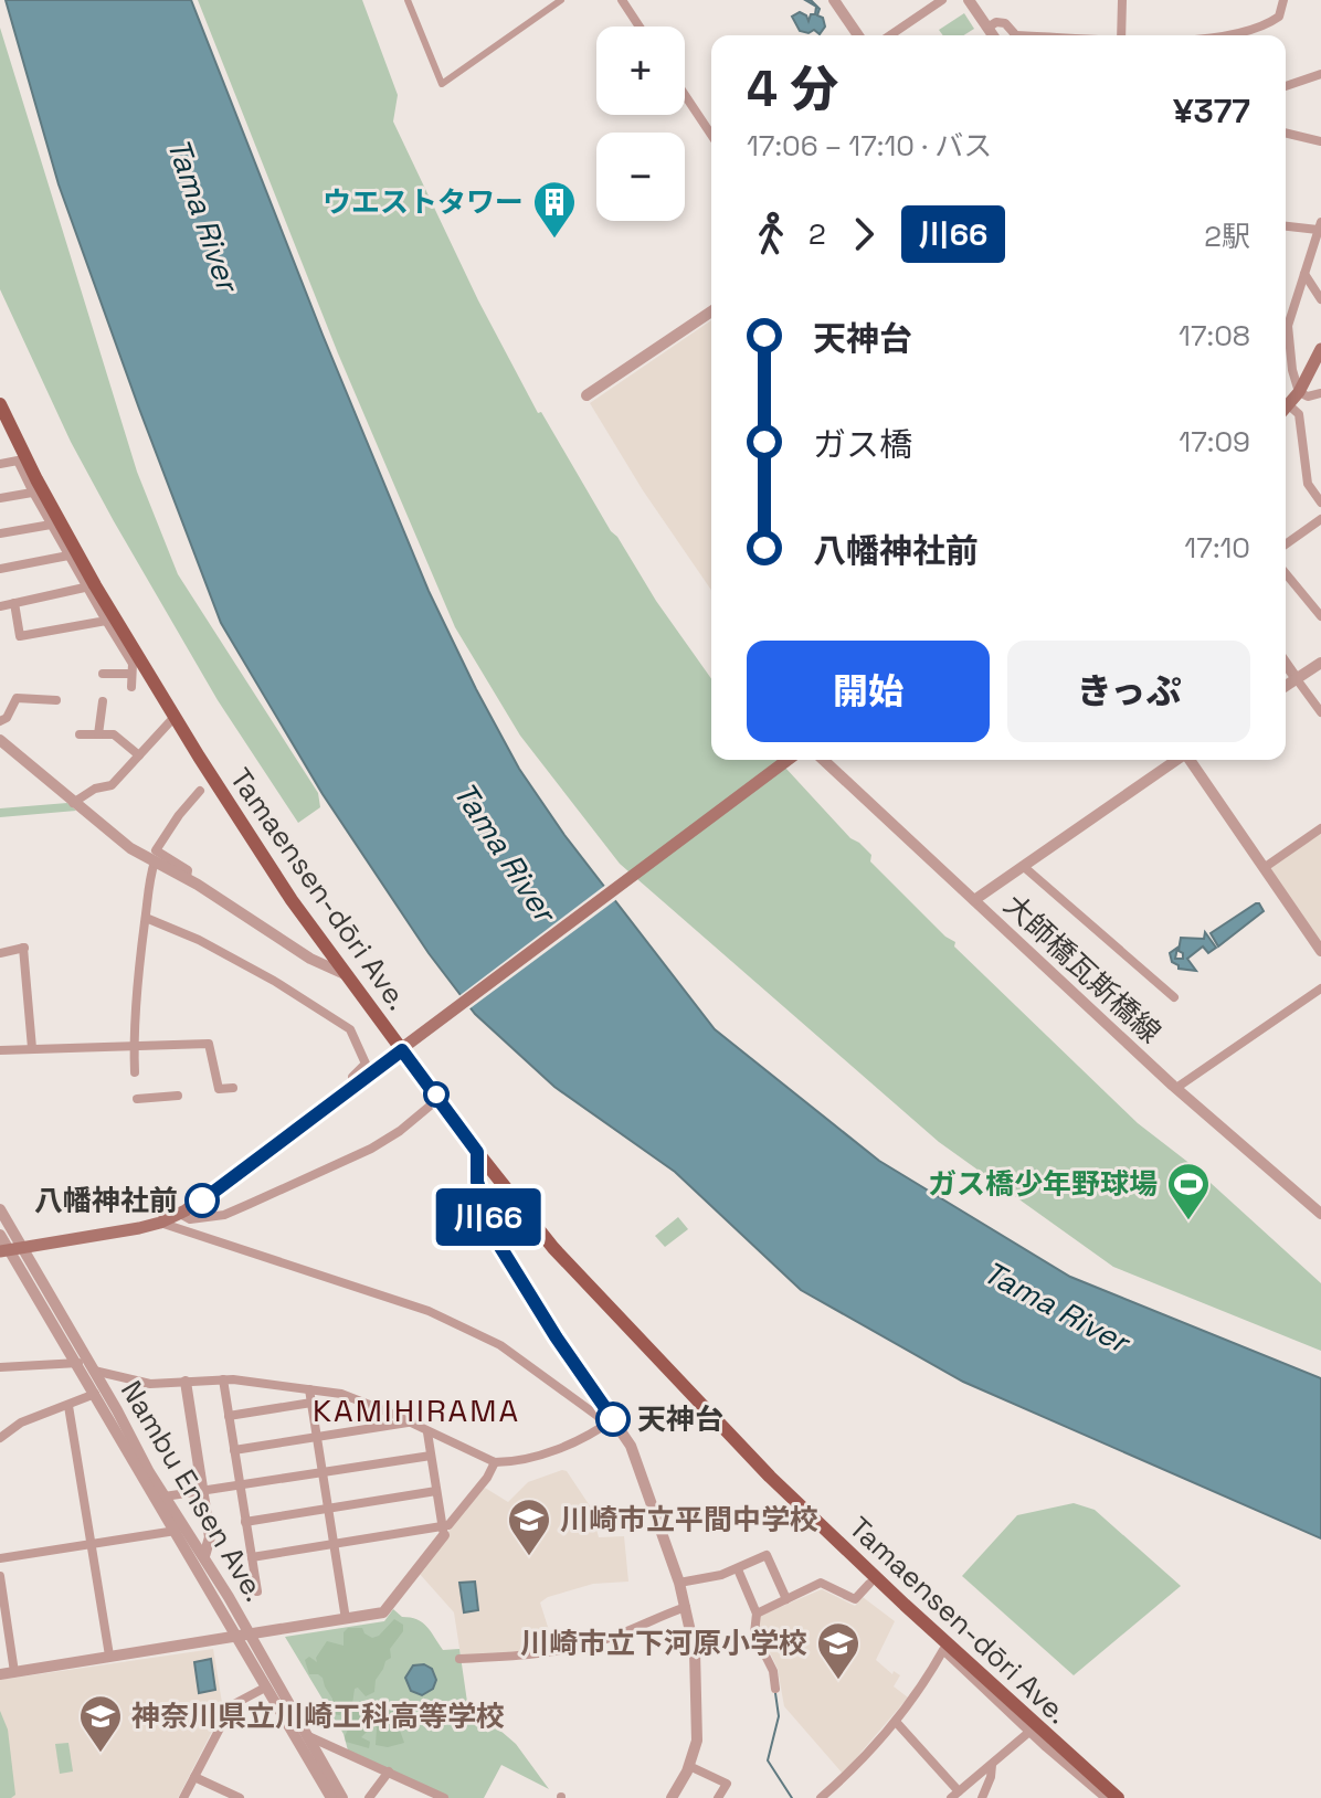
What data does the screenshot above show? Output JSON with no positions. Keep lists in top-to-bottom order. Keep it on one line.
{"streets":{"main road":["Tamaensen-dōri Ave."],"street":["大師橋瓦斯橋線","Nambu Ensen Ave."]},"districts":["KAMIHIRAMA"],"water":["Tama River"],"places":{"building":["ウエストタワー"],"other":["八幡神社前","天神台"],"sports":["ガス橋少年野球場"],"school or university":["川崎市立平間中学校","川崎市立下河原小学校","神奈川県立川崎工科高等学校"]},"lines":["bus line 川66"],"page":{"on_map":"川66","map_buttons":["+","−"],"heading":["4 分","17:06 – 17:10 · バス","¥377"],"legs":["2","川66","2駅"],"list":[{"name":"天神台","value":"17:08"},{"name":"ガス橋","value":"17:09"},{"name":"八幡神社前","value":"17:10"}],"buttons":["開始","きっぷ"]}}
